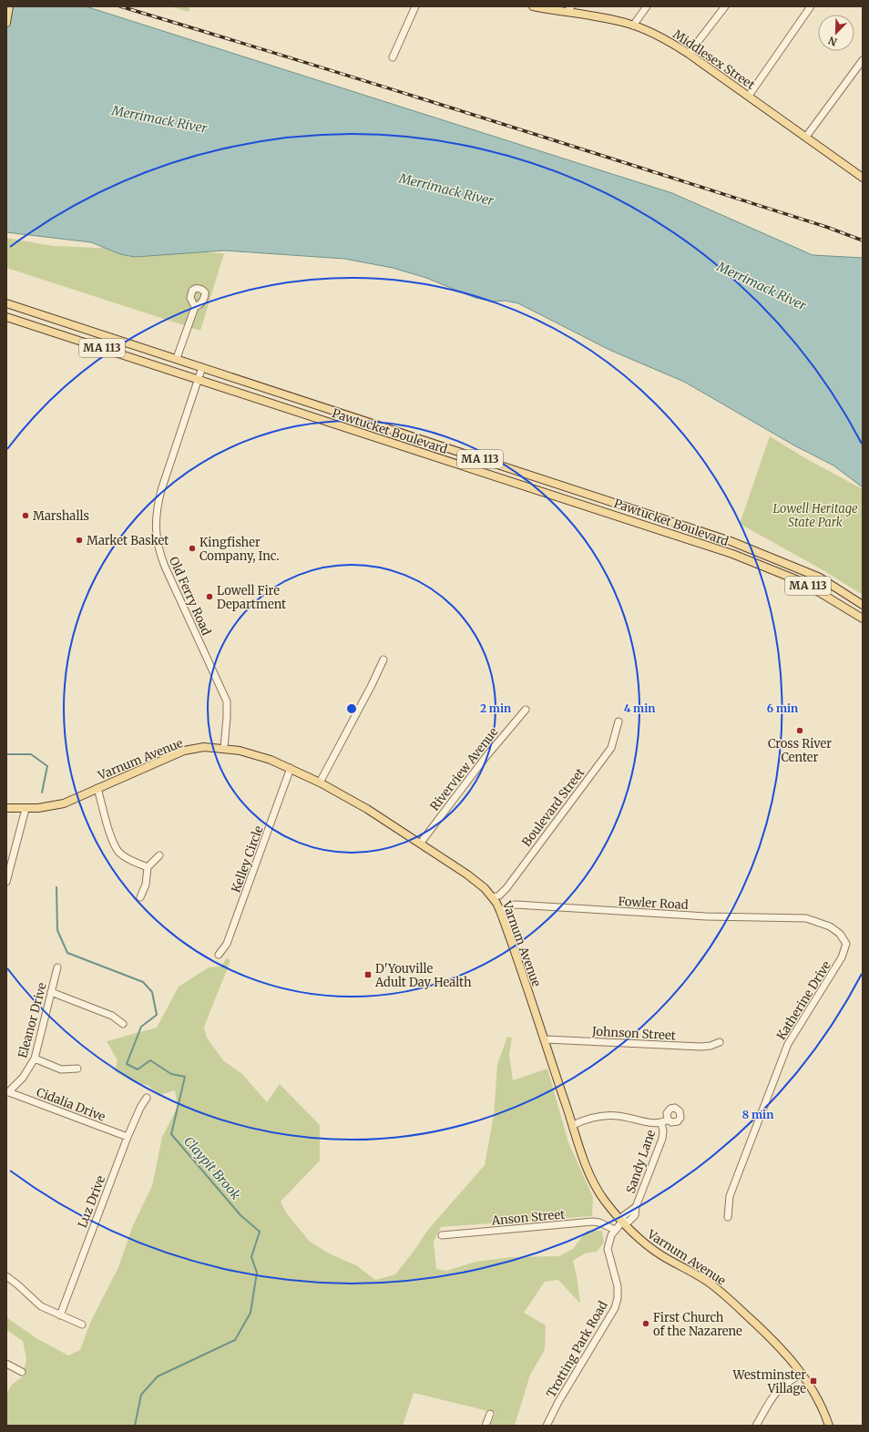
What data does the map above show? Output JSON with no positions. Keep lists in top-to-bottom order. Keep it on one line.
{"streets":{"main road":["Middlesex Street","MA 113","Pawtucket Boulevard","Varnum Avenue"],"street":["Old Ferry Road","Riverview Avenue","Boulevard Street","Kelley Circle","Fowler Road","Katherine Drive","Eleanor Drive","Johnson Street","Cidalia Drive","Sandy Lane","Luz Drive","Anson Street","Trotting Park Road"]},"crossings":[["Pawtucket Boulevard","Old Ferry Road"],["Old Ferry Road","Varnum Avenue"],["Varnum Avenue","Riverview Avenue"],["Varnum Avenue","Boulevard Street"],["Varnum Avenue","Kelley Circle"],["Varnum Avenue","Fowler Road"],["Varnum Avenue","Johnson Street"],["Varnum Avenue","Sandy Lane"],["Varnum Avenue","Trotting Park Road"],["Fowler Road","Katherine Drive"],["Eleanor Drive","Cidalia Drive"],["Cidalia Drive","Luz Drive"],["Sandy Lane","Trotting Park Road"],["Anson Street","Trotting Park Road"]],"water":["Merrimack River","Claypit Brook"],"parks":["Lowell Heritage State Park"],"places":{"other":["Marshalls","Market Basket","Kingfisher Company, Inc.","Lowell Fire Department","Cross River Center","First Church of the Nazarene"],"transit":["D'Youville Adult Day Health","Westminster Village"]},"north":"bottom left","rings":["2 min","4 min","6 min","8 min"]}
